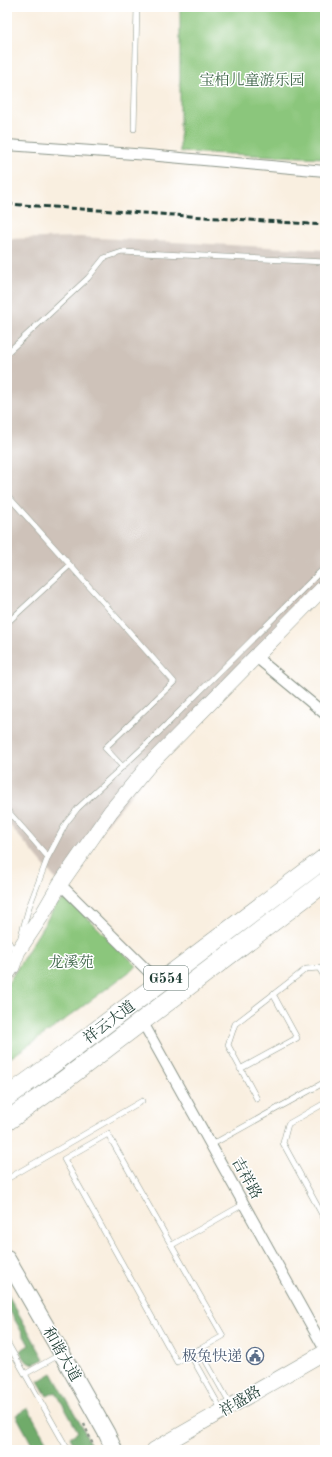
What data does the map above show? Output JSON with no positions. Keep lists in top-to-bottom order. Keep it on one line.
{"streets":{"highway":["G554","祥云大道"],"main road":["和谐大道"],"street":["吉祥路","祥盛路"]},"crossings":[["祥云大道","吉祥路"],["吉祥路","祥盛路"]],"parks":["宝柏儿童游乐园","龙溪苑"],"places":{"public building":["极兔快递"]}}
